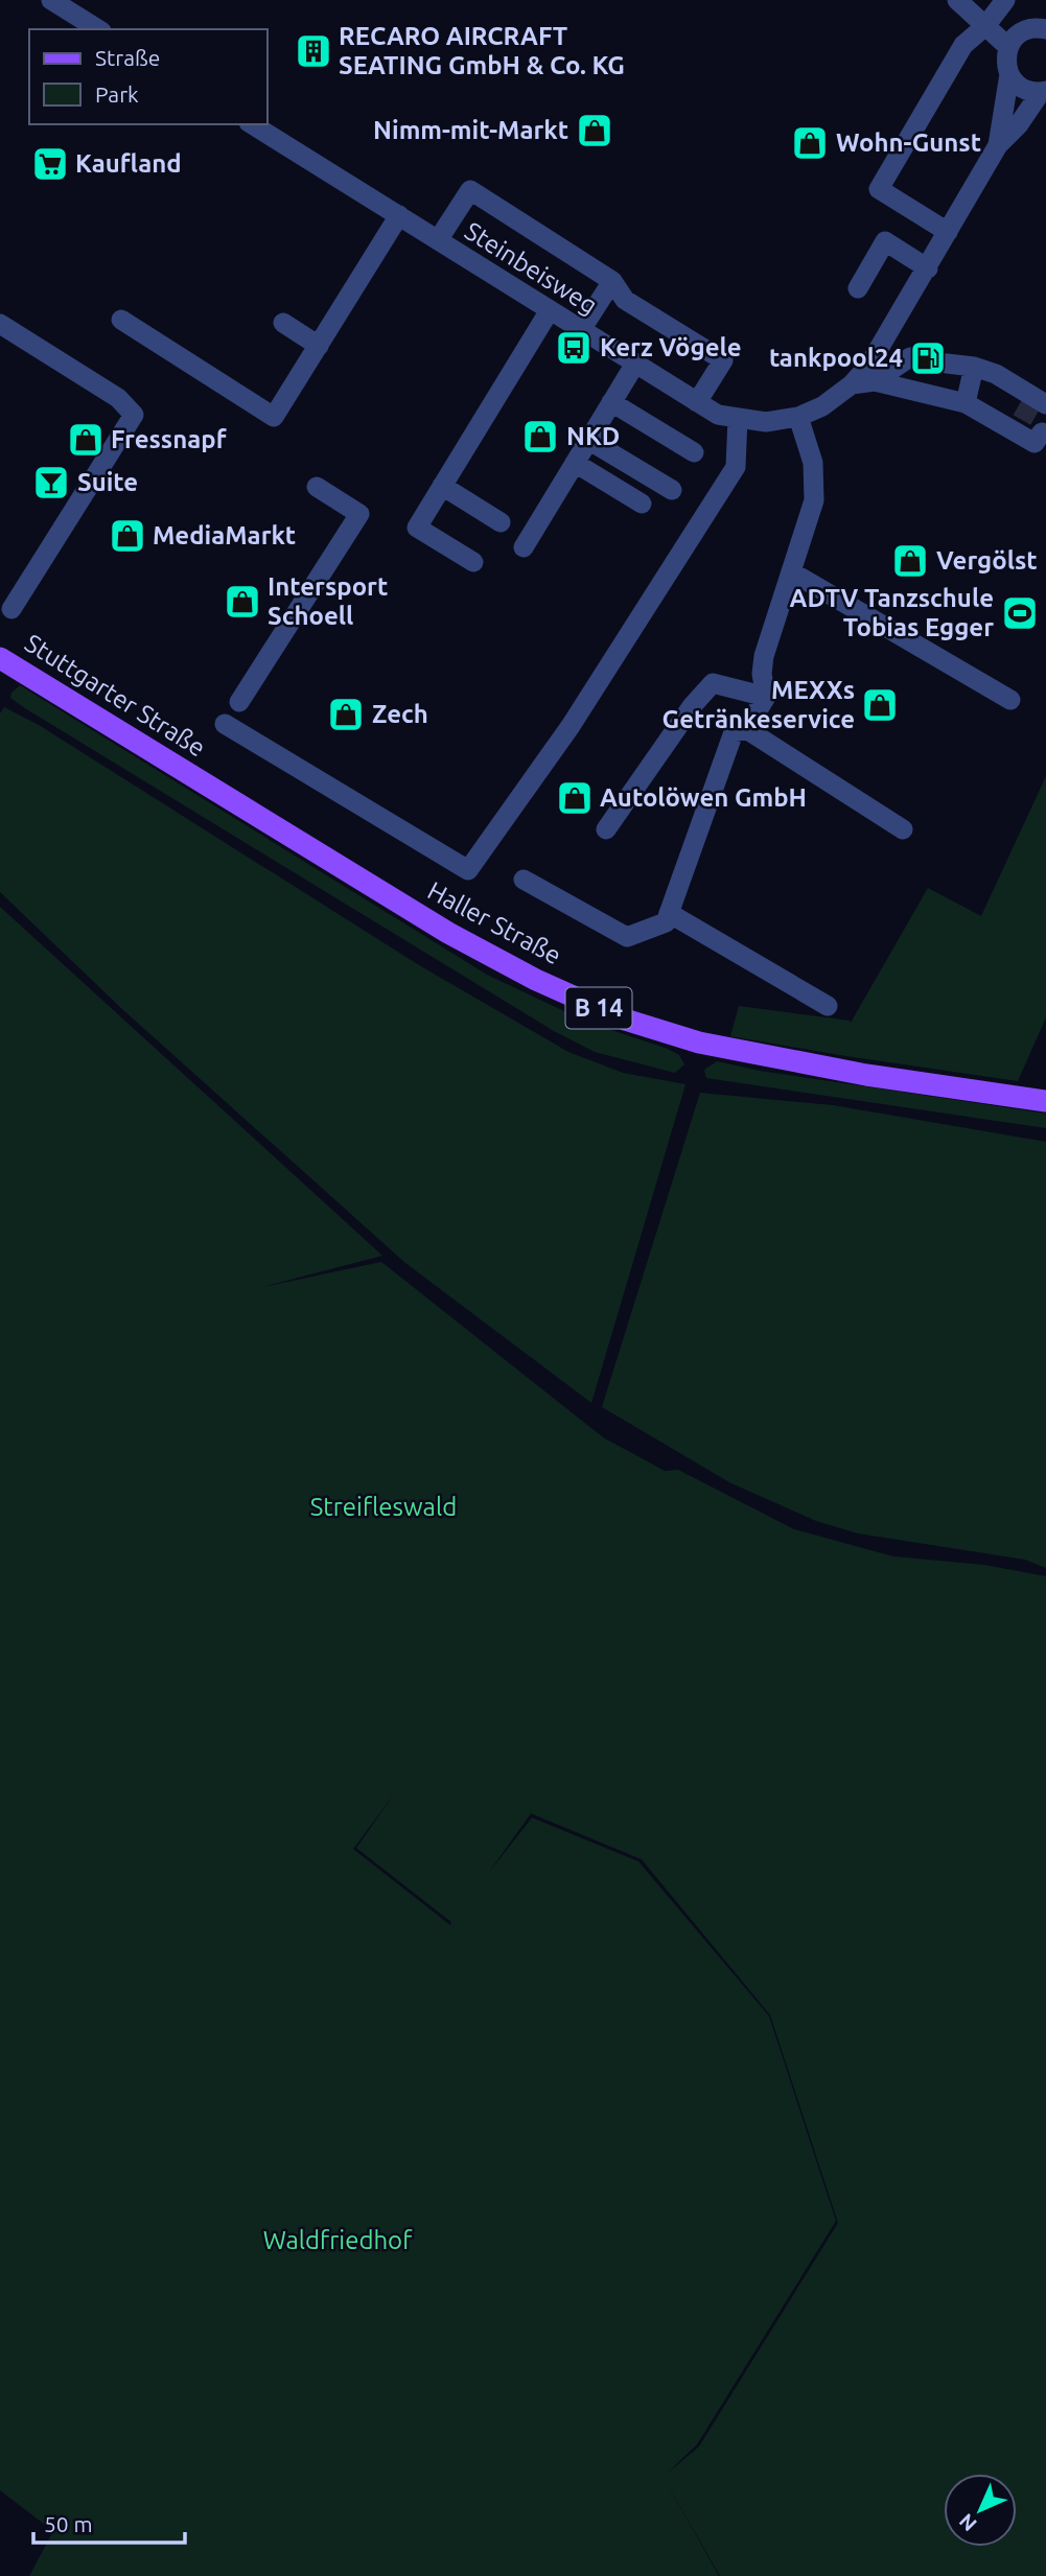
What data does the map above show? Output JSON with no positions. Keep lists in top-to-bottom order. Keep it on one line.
{"streets":{"main road":["Stuttgarter Straße","Haller Straße","B 14"],"street":["Steinbeisweg"]},"crossings":[["Stuttgarter Straße","Haller Straße"]],"parks":["Streifleswald","Waldfriedhof"],"places":{"building":["RECARO AIRCRAFT SEATING GmbH & Co. KG"],"shop":["Nimm-mit-Markt","Wohn-Gunst","NKD","Fressnapf","MediaMarkt","Vergölst","Intersport Schoell","MEXXs Getränkeservice","Zech","Autolöwen GmbH"],"supermarket":["Kaufland"],"bus stop":["Kerz Vögele"],"fuel station":["tankpool24"],"bar":["Suite"],"sports":["ADTV Tanzschule Tobias Egger"]},"legend":["Straße","Park"],"scale_bar":"50 m","north":"bottom left"}
